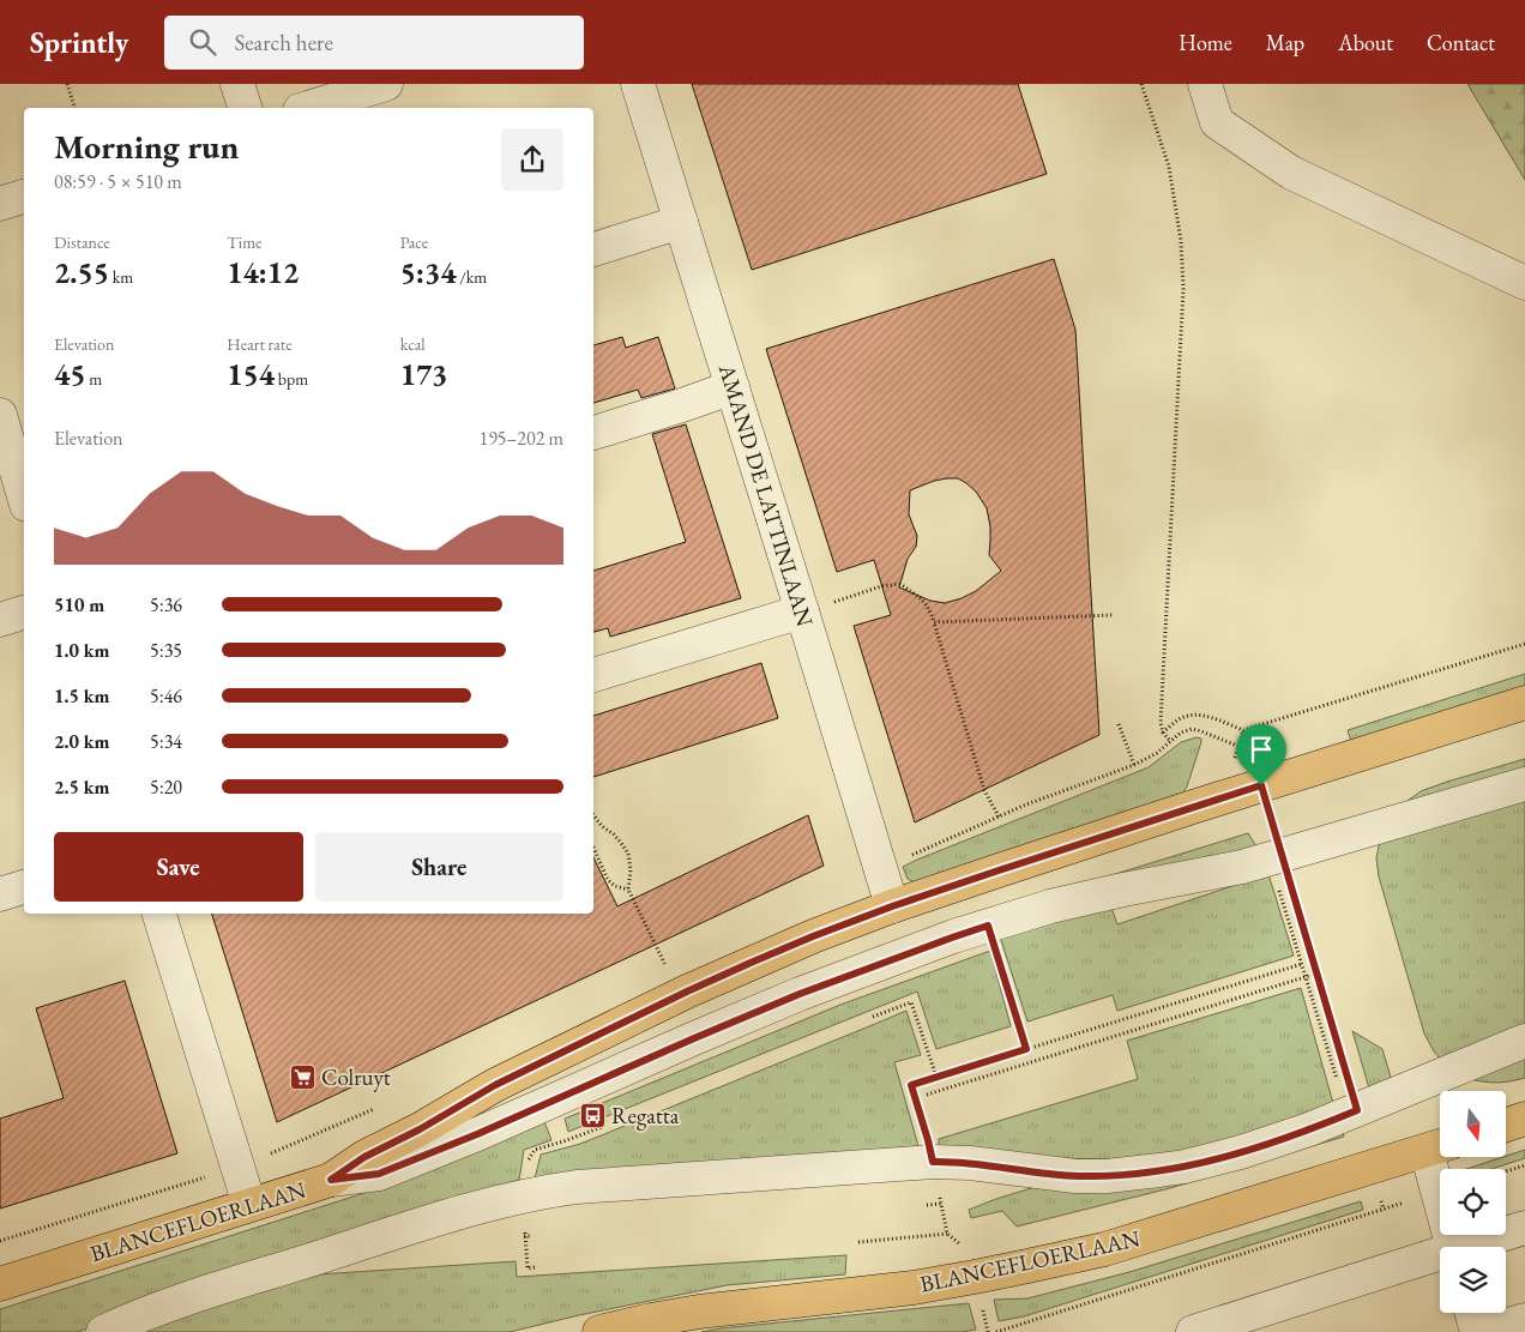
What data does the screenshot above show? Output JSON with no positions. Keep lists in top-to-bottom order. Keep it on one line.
{"streets":{"main road":["BLANCEFLOERLAAN"],"street":["AMAND DE LATTINLAAN"]},"crossings":[["AMAND DE LATTINLAAN","BLANCEFLOERLAAN"]],"places":{"supermarket":["Colruyt"],"bus stop":["Regatta"]},"north":"bottom","page":{"header":"Sprintly","search":"Search here","nav":["Home","Map","About","Contact"],"heading":["Morning run","08:59 · 5 × 510 m"],"stats":[["Distance","2.55 km"],["Time","14:12"],["Pace","5:34 /km"],["Elevation","45 m"],["Heart rate","154 bpm"],["kcal","173"]],"chart":["Elevation","195–202 m"],"list":[{"name":"510 m","note":"5:36"},{"name":"1.0 km","note":"5:35"},{"name":"1.5 km","note":"5:46"},{"name":"2.0 km","note":"5:34"},{"name":"2.5 km","note":"5:20"}],"buttons":["Save","Share"]}}
